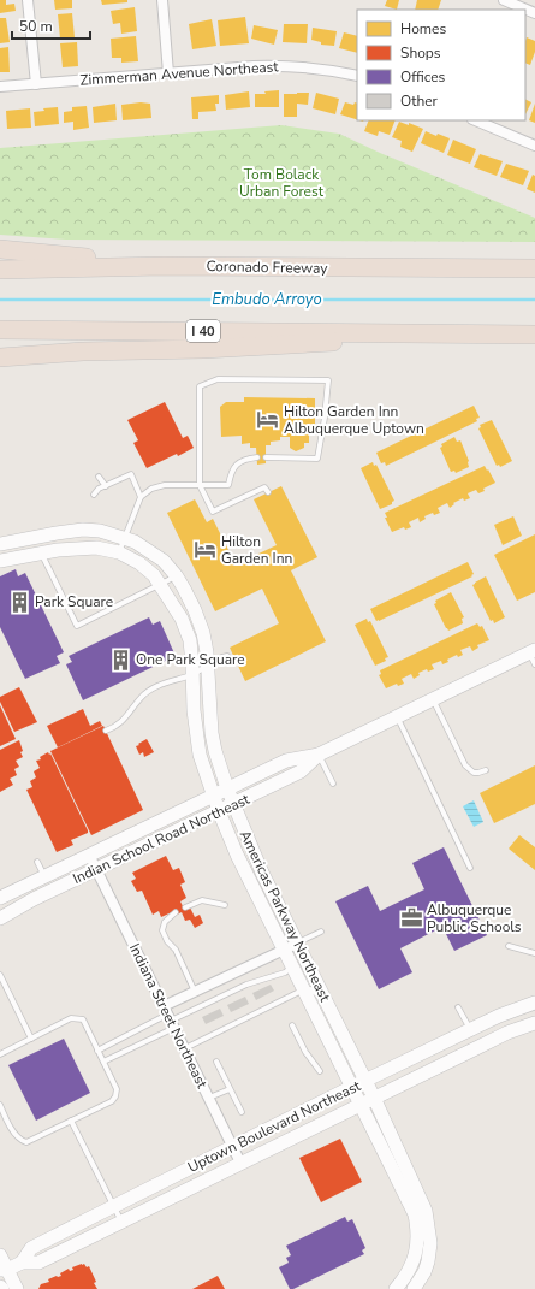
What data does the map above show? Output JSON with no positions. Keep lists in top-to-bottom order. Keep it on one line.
{"streets":{"highway":["Coronado Freeway","I 40"],"street":["Zimmerman Avenue Northeast","Indian School Road Northeast","Americas Parkway Northeast","Indiana Street Northeast","Uptown Boulevard Northeast"]},"crossings":[["Indian School Road Northeast","Americas Parkway Northeast"],["Indian School Road Northeast","Indiana Street Northeast"],["Americas Parkway Northeast","Uptown Boulevard Northeast"],["Indiana Street Northeast","Uptown Boulevard Northeast"]],"water":["Embudo Arroyo"],"parks":["Tom Bolack Urban Forest"],"places":{"hotel":["Hilton Garden Inn Albuquerque Uptown","Hilton Garden Inn"],"building":["Park Square","One Park Square"],"office":["Albuquerque Public Schools"]},"legend":["Homes","Shops","Offices","Other"],"scale_bar":"50 m"}
